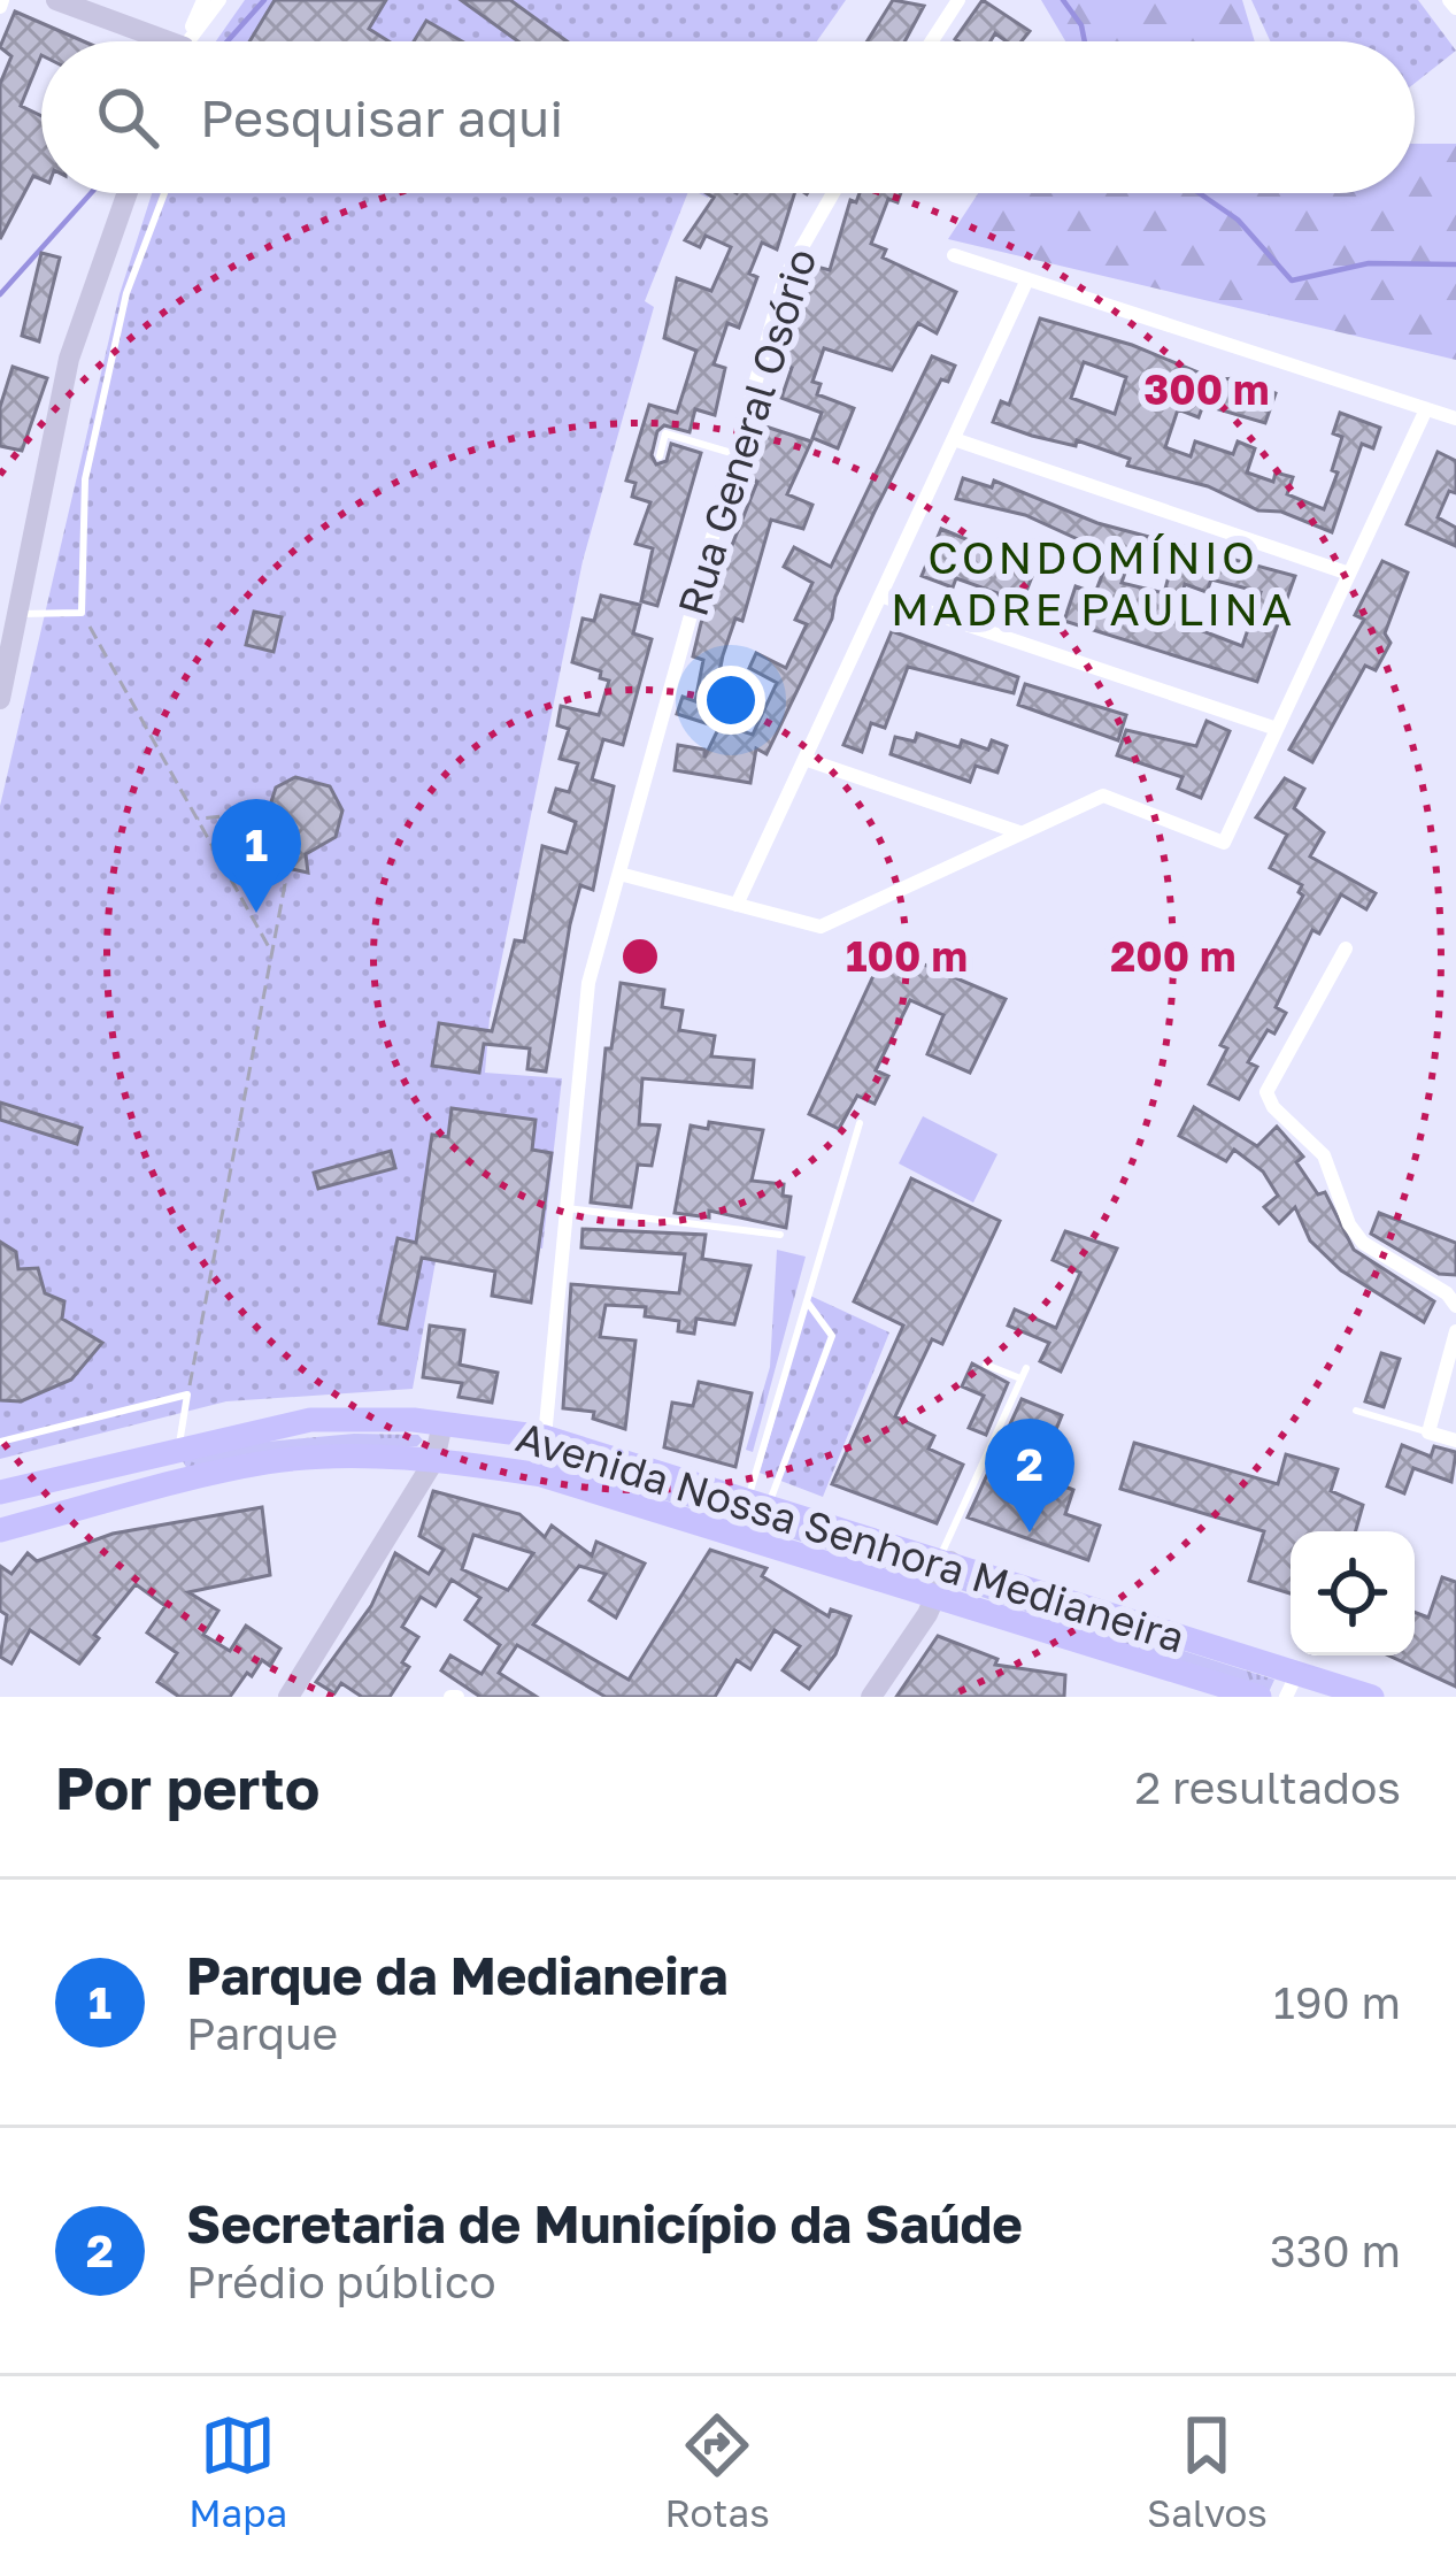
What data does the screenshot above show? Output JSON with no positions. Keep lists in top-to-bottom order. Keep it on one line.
{"streets":{"main road":["Avenida Nossa Senhora Medianeira"],"street":["Rua General Osório"]},"crossings":[["Rua General Osório","Avenida Nossa Senhora Medianeira"]],"districts":["CONDOMÍNIO MADRE PAULINA"],"page":{"search":"Pesquisar aqui","pins":["1","2"],"heading":["Por perto","2 resultados"],"list":[{"mark":"1","name":"Parque da Medianeira","note":"Parque","value":"190 m"},{"mark":"2","name":"Secretaria de Município da Saúde","note":"Prédio público","value":"330 m"}],"nav":["Mapa","Rotas","Salvos"]},"rings":["300 m","100 m","200 m"]}
